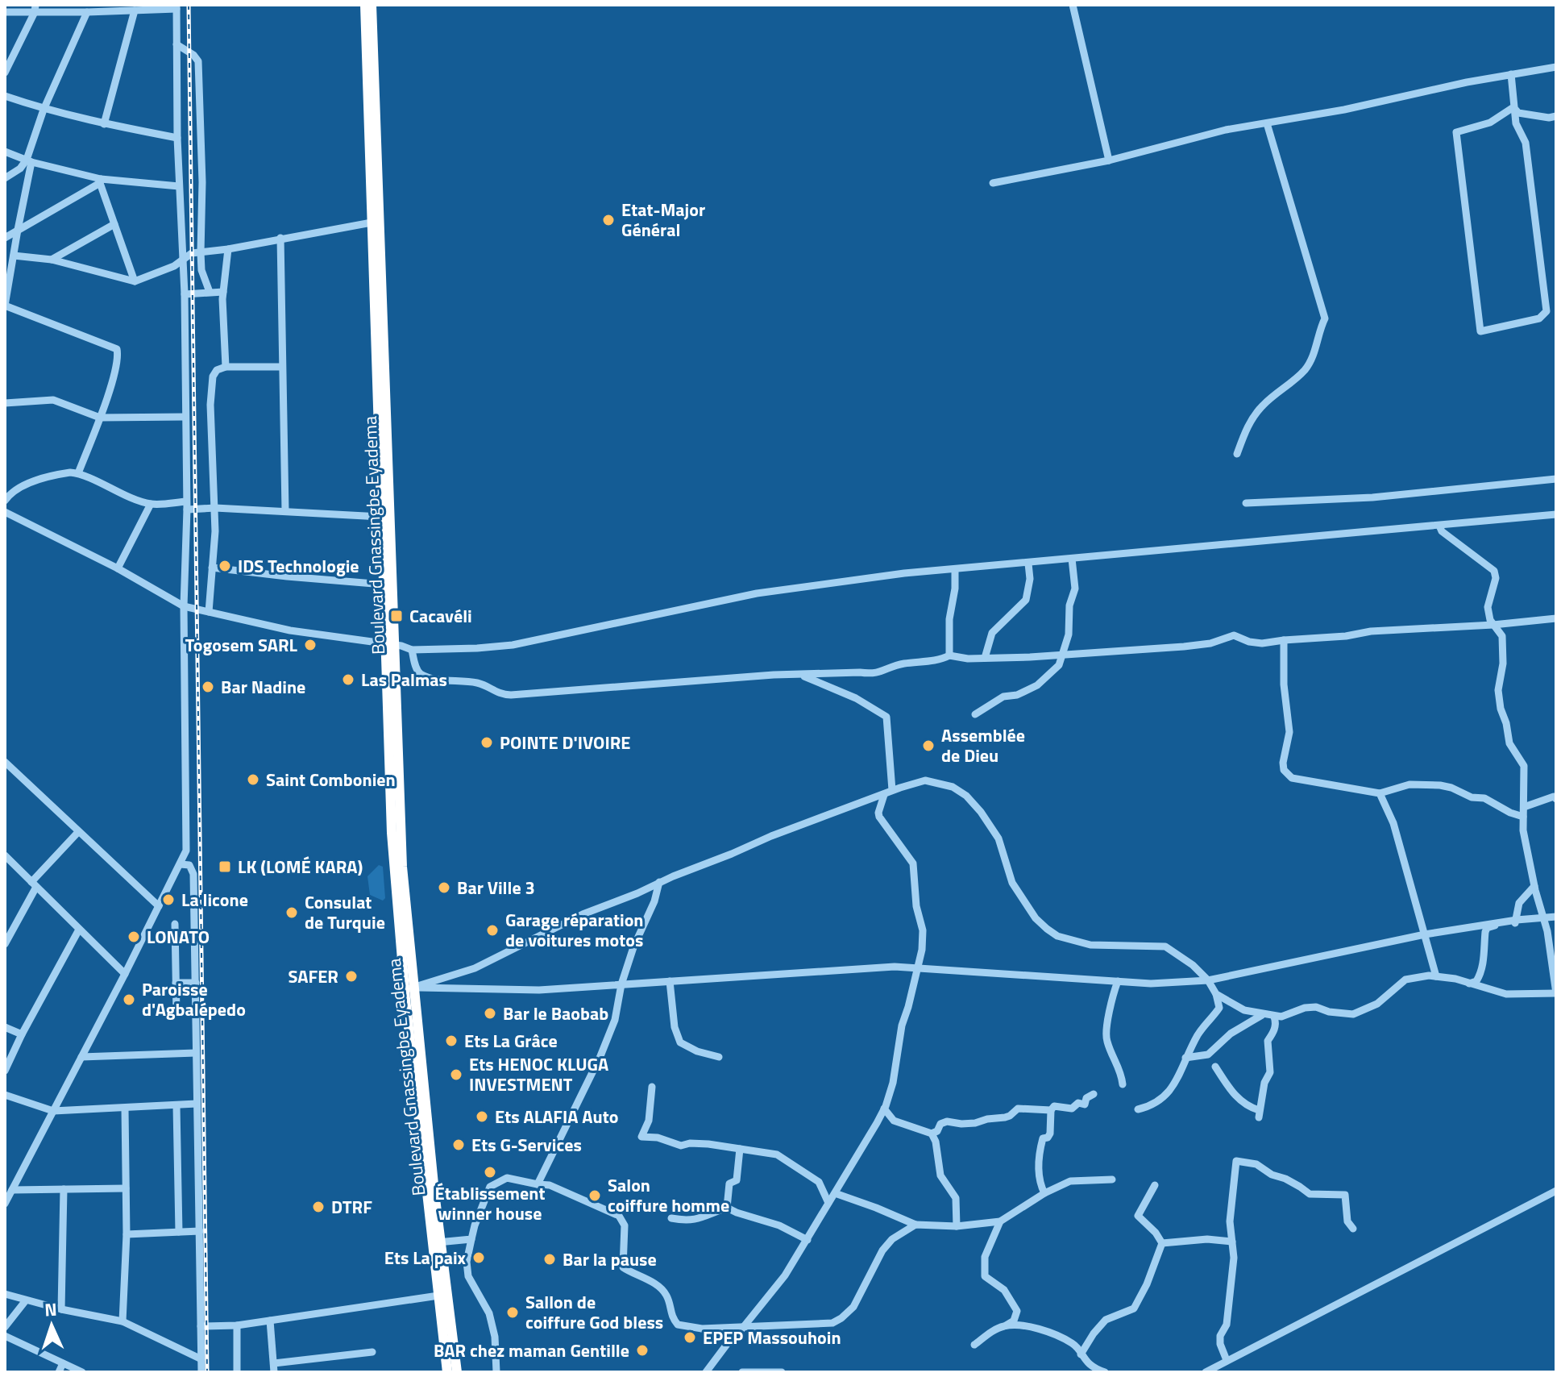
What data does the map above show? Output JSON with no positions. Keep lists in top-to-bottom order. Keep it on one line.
{"streets":{"highway":["Boulevard Gnassingbe Eyadema"]},"places":{"other":["Etat-Major Général","IDS Technologie","Togosem SARL","Las Palmas","Bar Nadine","POINTE D'IVOIRE","Assemblée de Dieu","Saint Combonien","Bar Ville 3","La licone","Consulat de Turquie","Garage réparation de voitures motos","LONATO","SAFER","Paroisse d'Agbalépedo","Bar le Baobab","Ets La Grâce","Ets HENOC KLUGA INVESTMENT","Ets ALAFIA Auto","Ets G-Services","Établissement winner house","Salon coiffure homme","DTRF","Ets La paix","Bar la pause","Sallon de coiffure God bless","EPEP Massouhoin","BAR chez maman Gentille"],"transit":["Cacavéli","LK (LOMÉ KARA)"]},"north":"top"}
